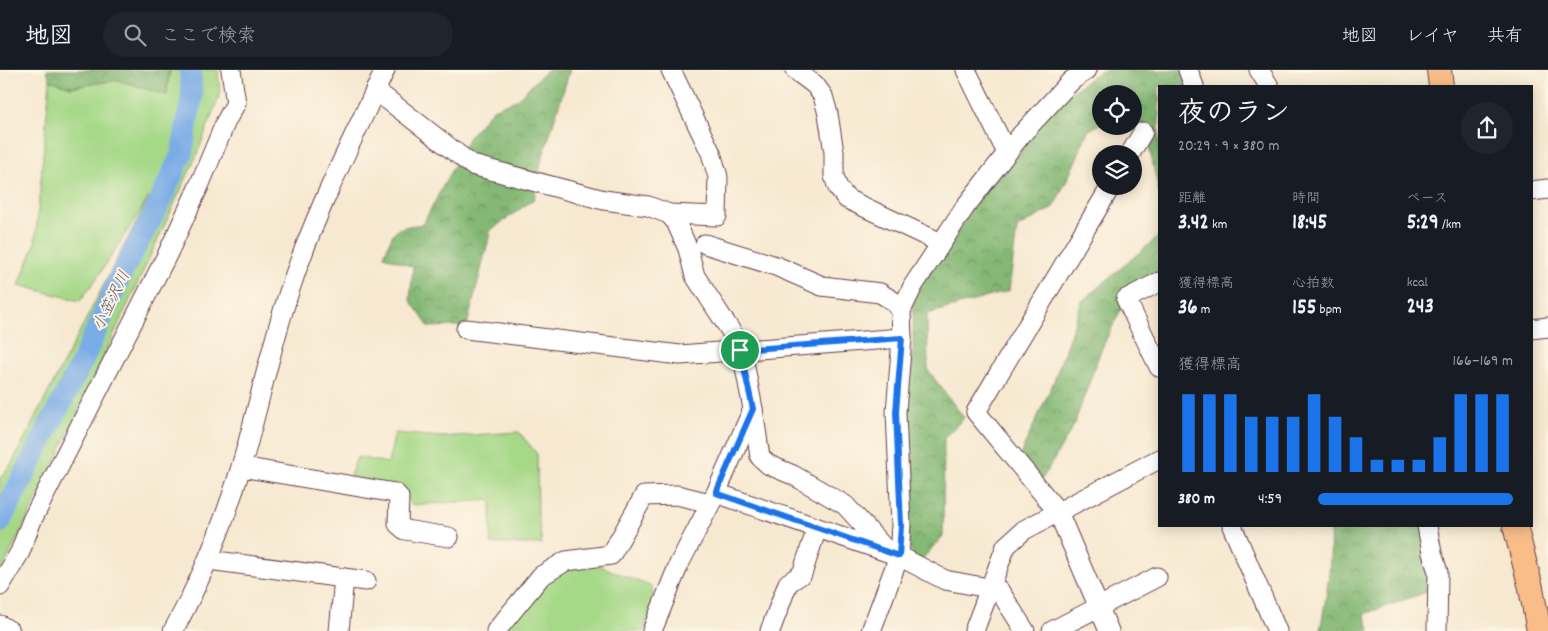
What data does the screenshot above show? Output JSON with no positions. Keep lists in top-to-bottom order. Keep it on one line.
{"water":["小笠沢川"],"page":{"header":"地図","search":"ここで検索","nav":["地図","レイヤ","共有"],"heading":["夜のラン","20:29 · 9 × 380 m"],"stats":[["距離","3.42 km"],["時間","18:45"],["ペース","5:29 /km"],["獲得標高","36 m"],["心拍数","155 bpm"],["kcal","243"]],"chart":["獲得標高","166–169 m"],"list":[{"name":"380 m","note":"4:59"}]}}
